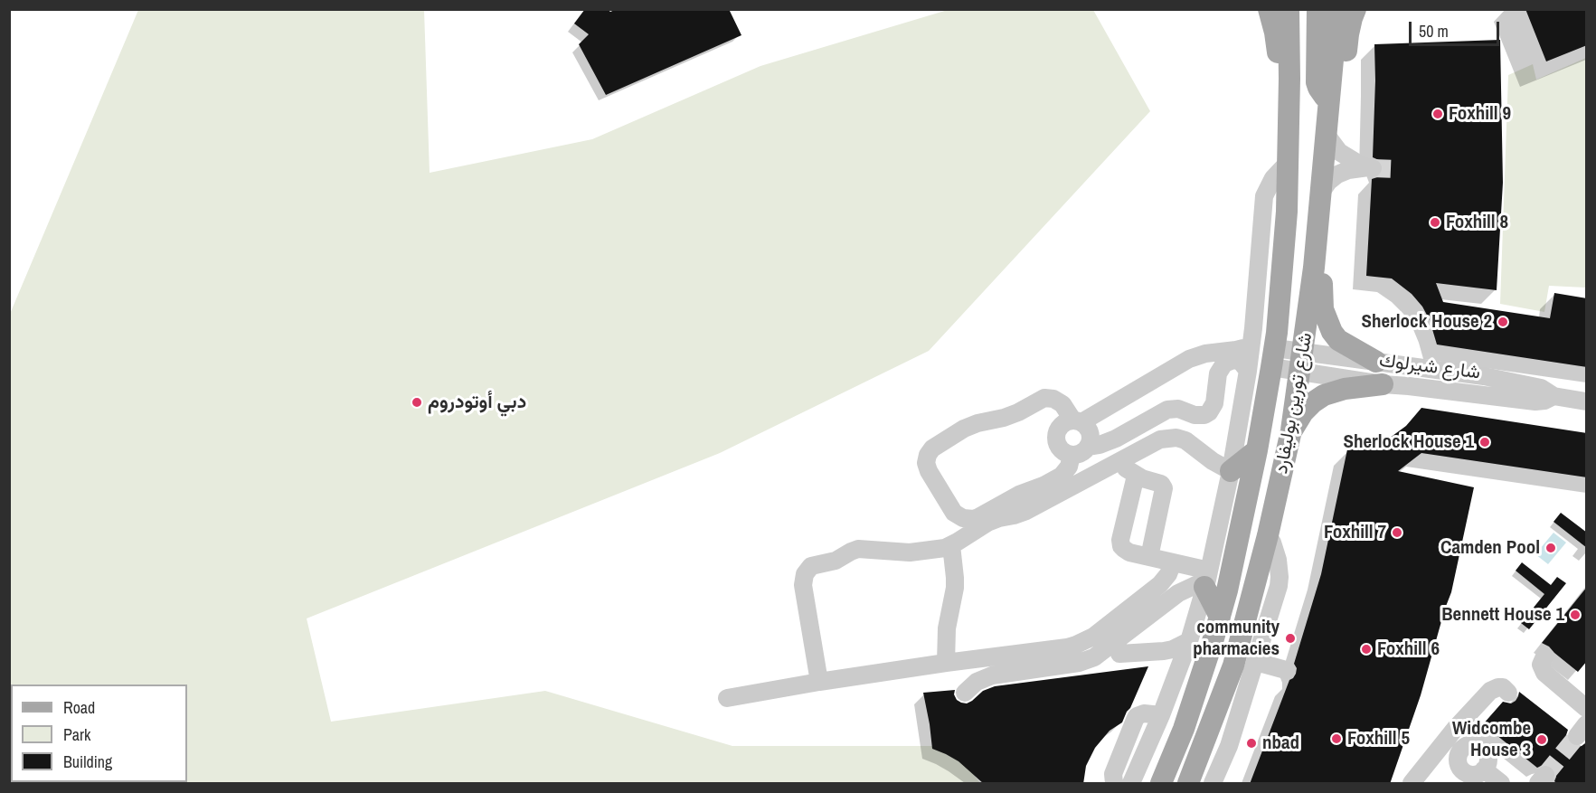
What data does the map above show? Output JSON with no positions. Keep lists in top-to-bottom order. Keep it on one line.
{"streets":{"main road":["شارع تورين بوليفارد"],"street":["شارع شيرلوك"]},"crossings":[["شارع شيرلوك","شارع تورين بوليفارد"]],"places":["Foxhill 9","Foxhill 8","Sherlock House 2","دبي أوتودروم","Sherlock House 1","Foxhill 7","Camden Pool","Bennett House 1","community pharmacies","Foxhill 6","Foxhill 5","Widcombe House 3","nbad"],"legend":["Road","Park","Building"],"scale_bar":"50 m"}
